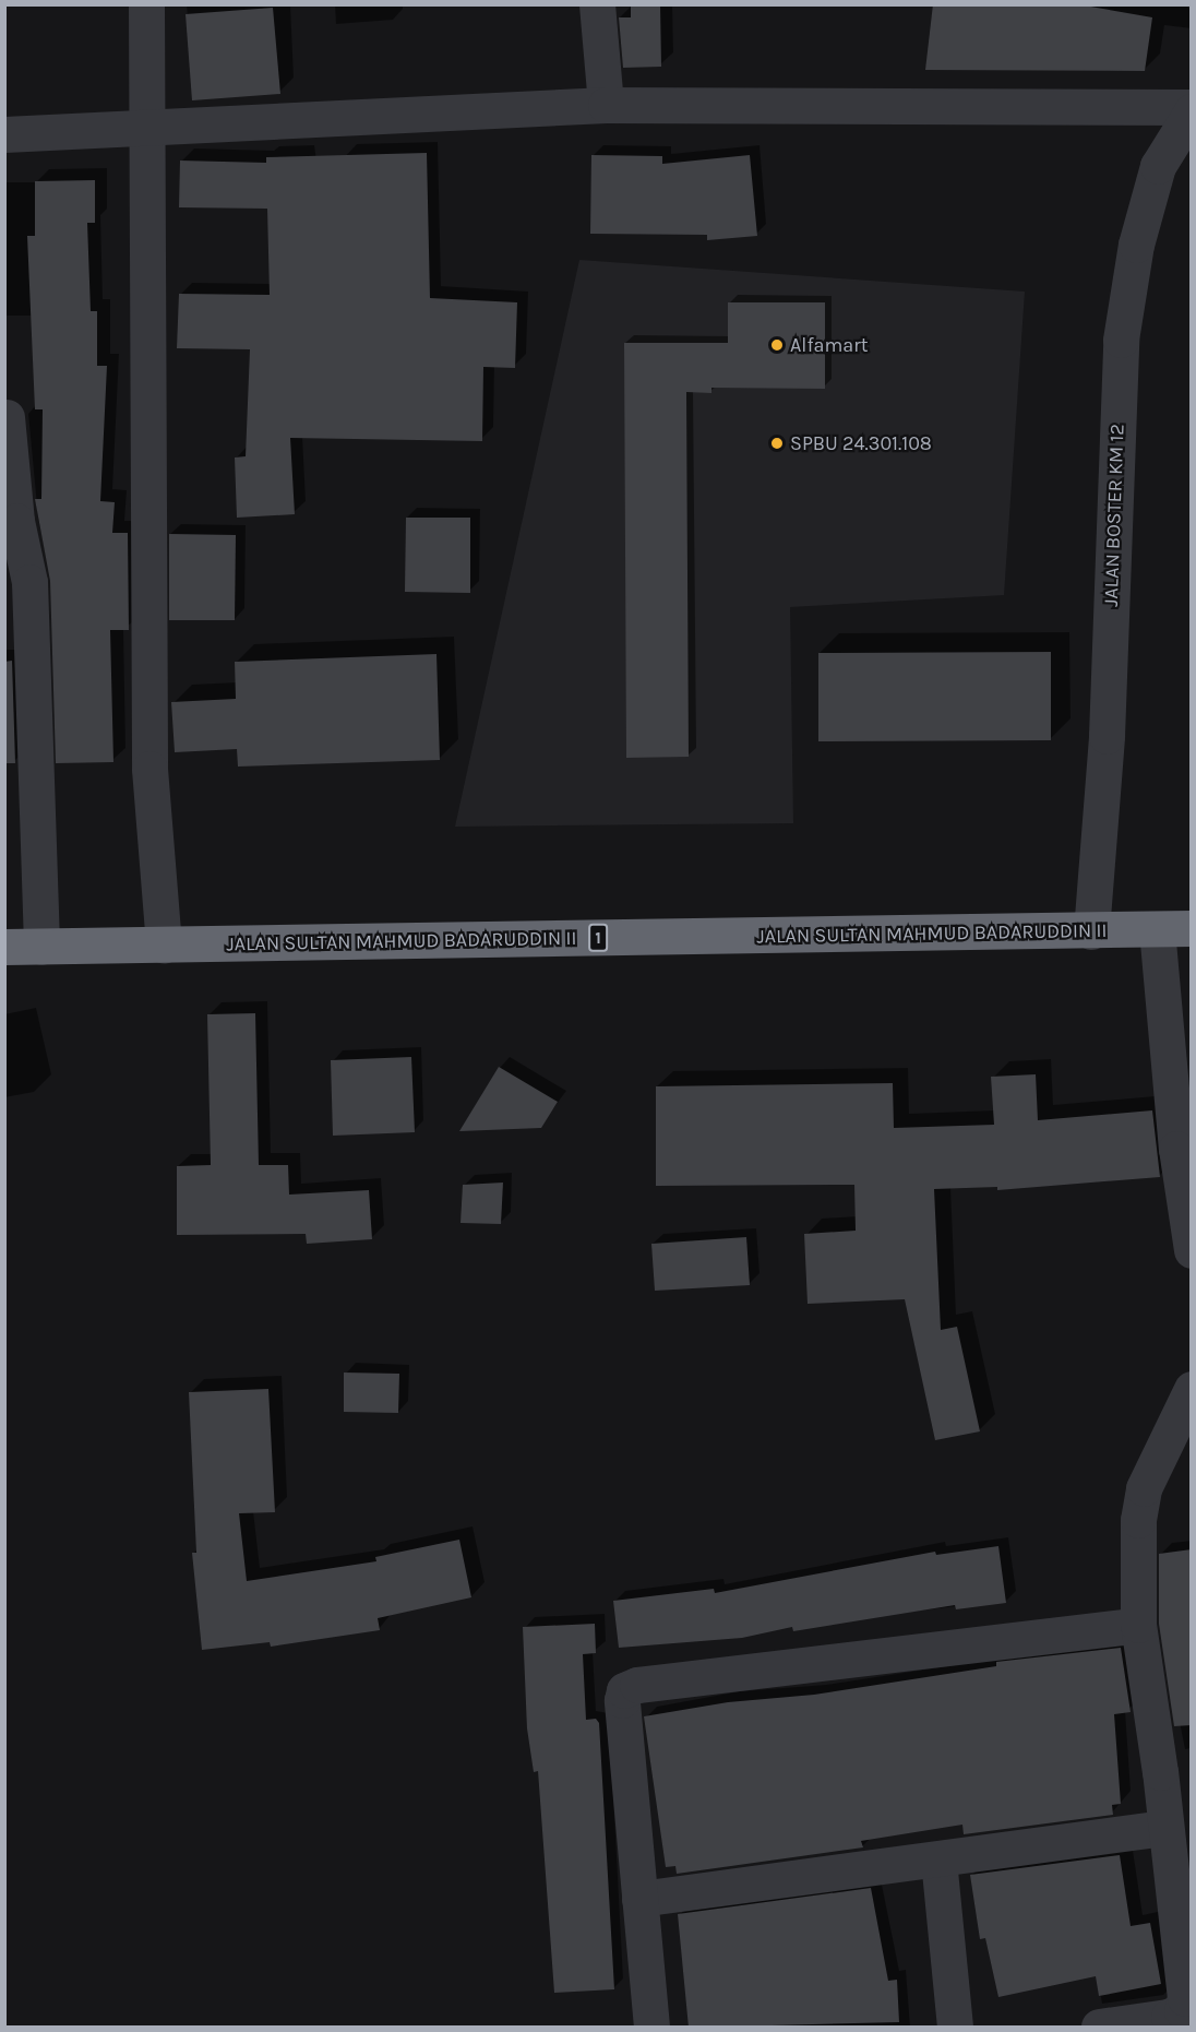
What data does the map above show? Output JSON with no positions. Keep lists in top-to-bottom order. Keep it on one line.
{"streets":{"highway":["JALAN SULTAN MAHMUD BADARUDDIN II","1"],"street":["JALAN BOSTER KM 12"]},"crossings":[["JALAN BOSTER KM 12","JALAN SULTAN MAHMUD BADARUDDIN II"]],"places":["Alfamart","SPBU 24.301.108"]}
